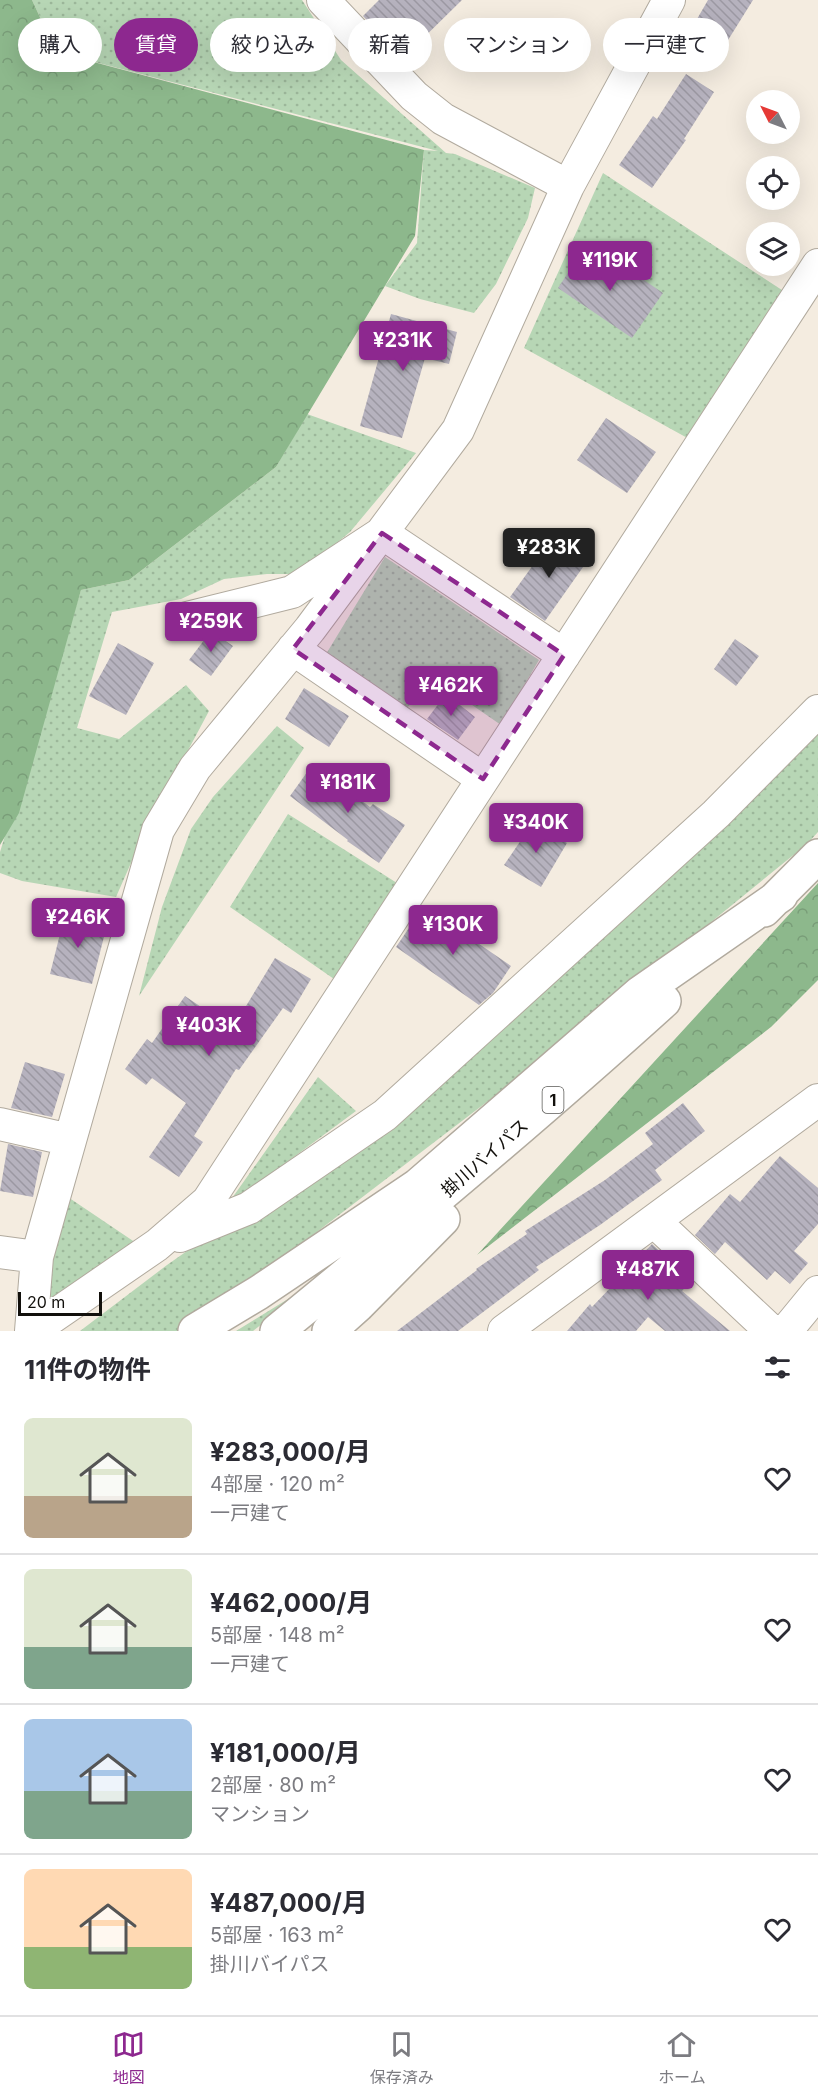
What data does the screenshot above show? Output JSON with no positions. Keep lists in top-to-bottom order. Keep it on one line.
{"streets":{"highway":["1","掛川バイパス"]},"scale_bar":"20 m","north":"top left","page":{"chip":["購入","賃貸","絞り込み","新着","マンション","一戸建て"],"price":["¥119K","¥231K","¥283K","¥259K","¥462K","¥181K","¥340K","¥246K","¥130K","¥403K","¥487K"],"scale":"20 m","heading":"11件の物件","list":[{"name":"¥283,000/月","note":"4部屋 · 120 m² · 一戸建て"},{"name":"¥462,000/月","note":"5部屋 · 148 m² · 一戸建て"},{"name":"¥181,000/月","note":"2部屋 · 80 m² · マンション"},{"name":"¥487,000/月","note":"5部屋 · 163 m² · 掛川バイパス"}],"tabs":["地図","保存済み","ホーム"]}}
